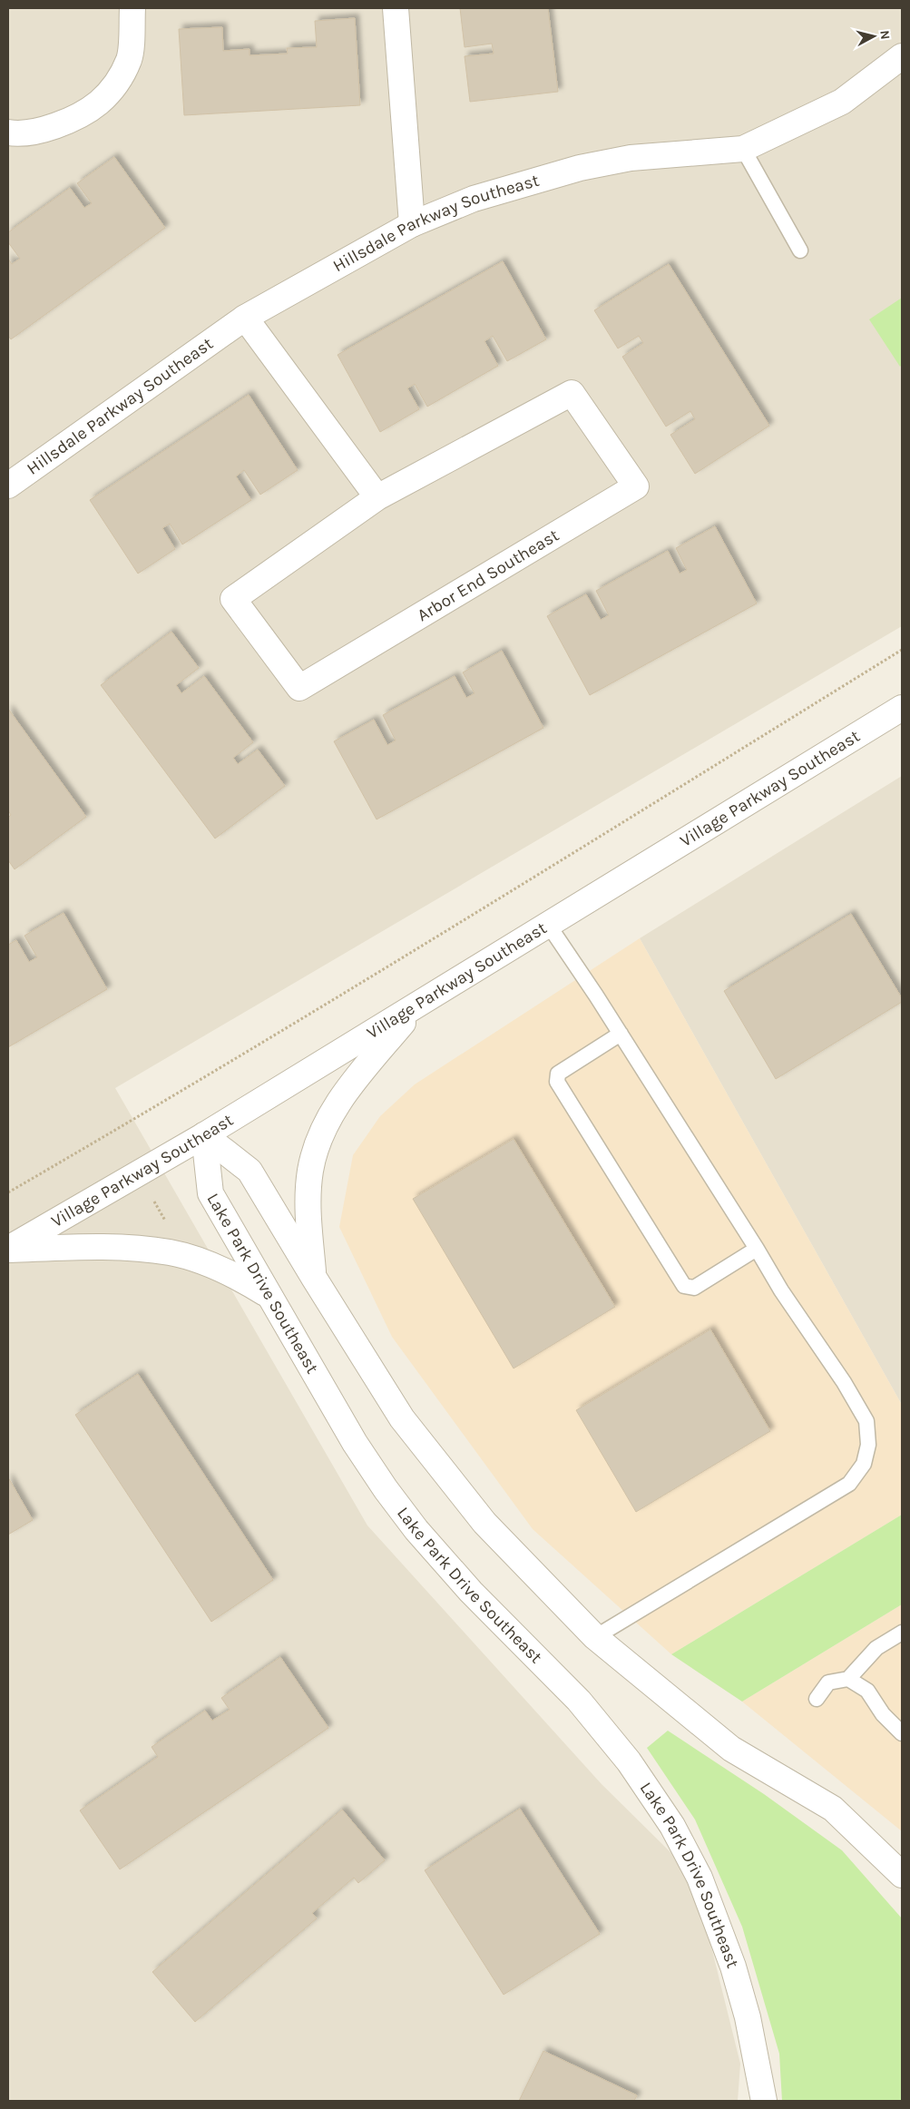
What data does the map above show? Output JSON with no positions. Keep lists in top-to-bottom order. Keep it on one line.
{"streets":{"street":["Hillsdale Parkway Southeast","Arbor End Southeast","Village Parkway Southeast","Lake Park Drive Southeast"]},"crossings":[["Village Parkway Southeast","Lake Park Drive Southeast"]],"north":"right"}
